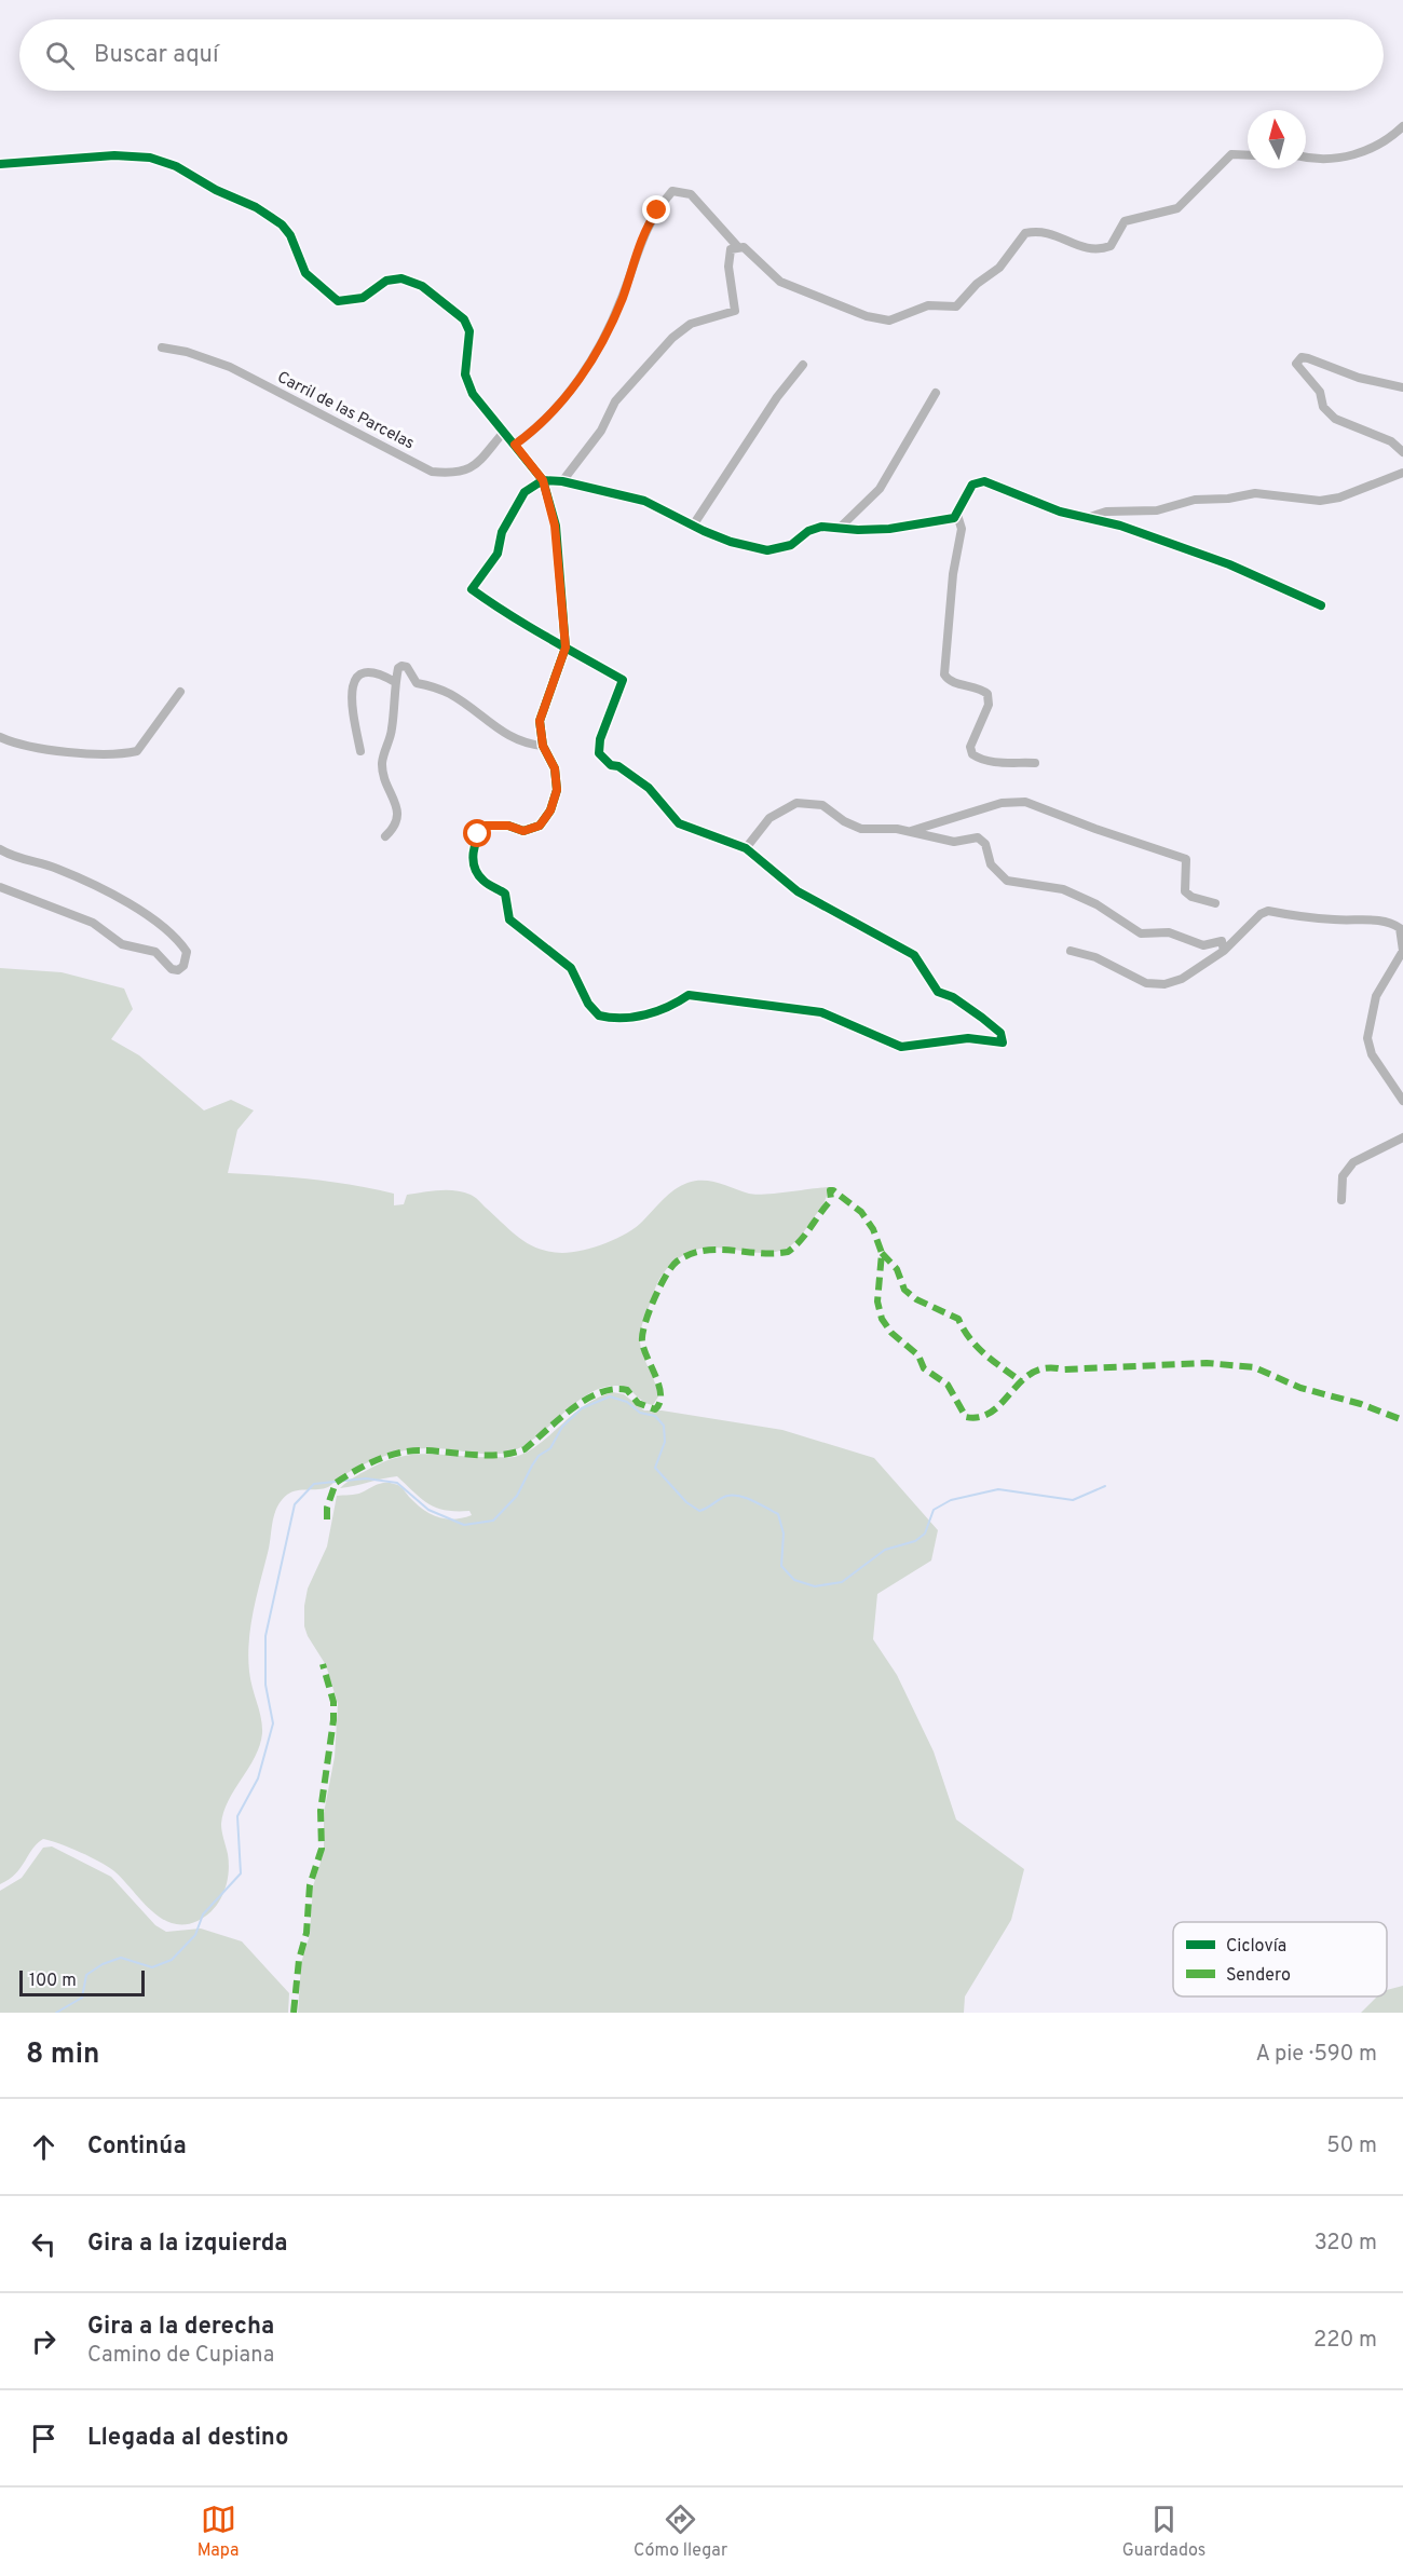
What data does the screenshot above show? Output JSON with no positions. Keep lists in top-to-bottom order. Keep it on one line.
{"streets":{"street":["Carril de las Parcelas"]},"legend":["Ciclovía","Sendero"],"scale_bar":"100 m","north":"top","page":{"search":"Buscar aquí","scale":"100 m","heading":["8 min","A pie · 590 m"],"list":[["Continúa","50 m"],["Gira a la izquierda","320 m"],["Gira a la derecha","Camino de Cupiana","220 m"],"Llegada al destino"],"nav":["Mapa","Cómo llegar","Guardados"]}}
